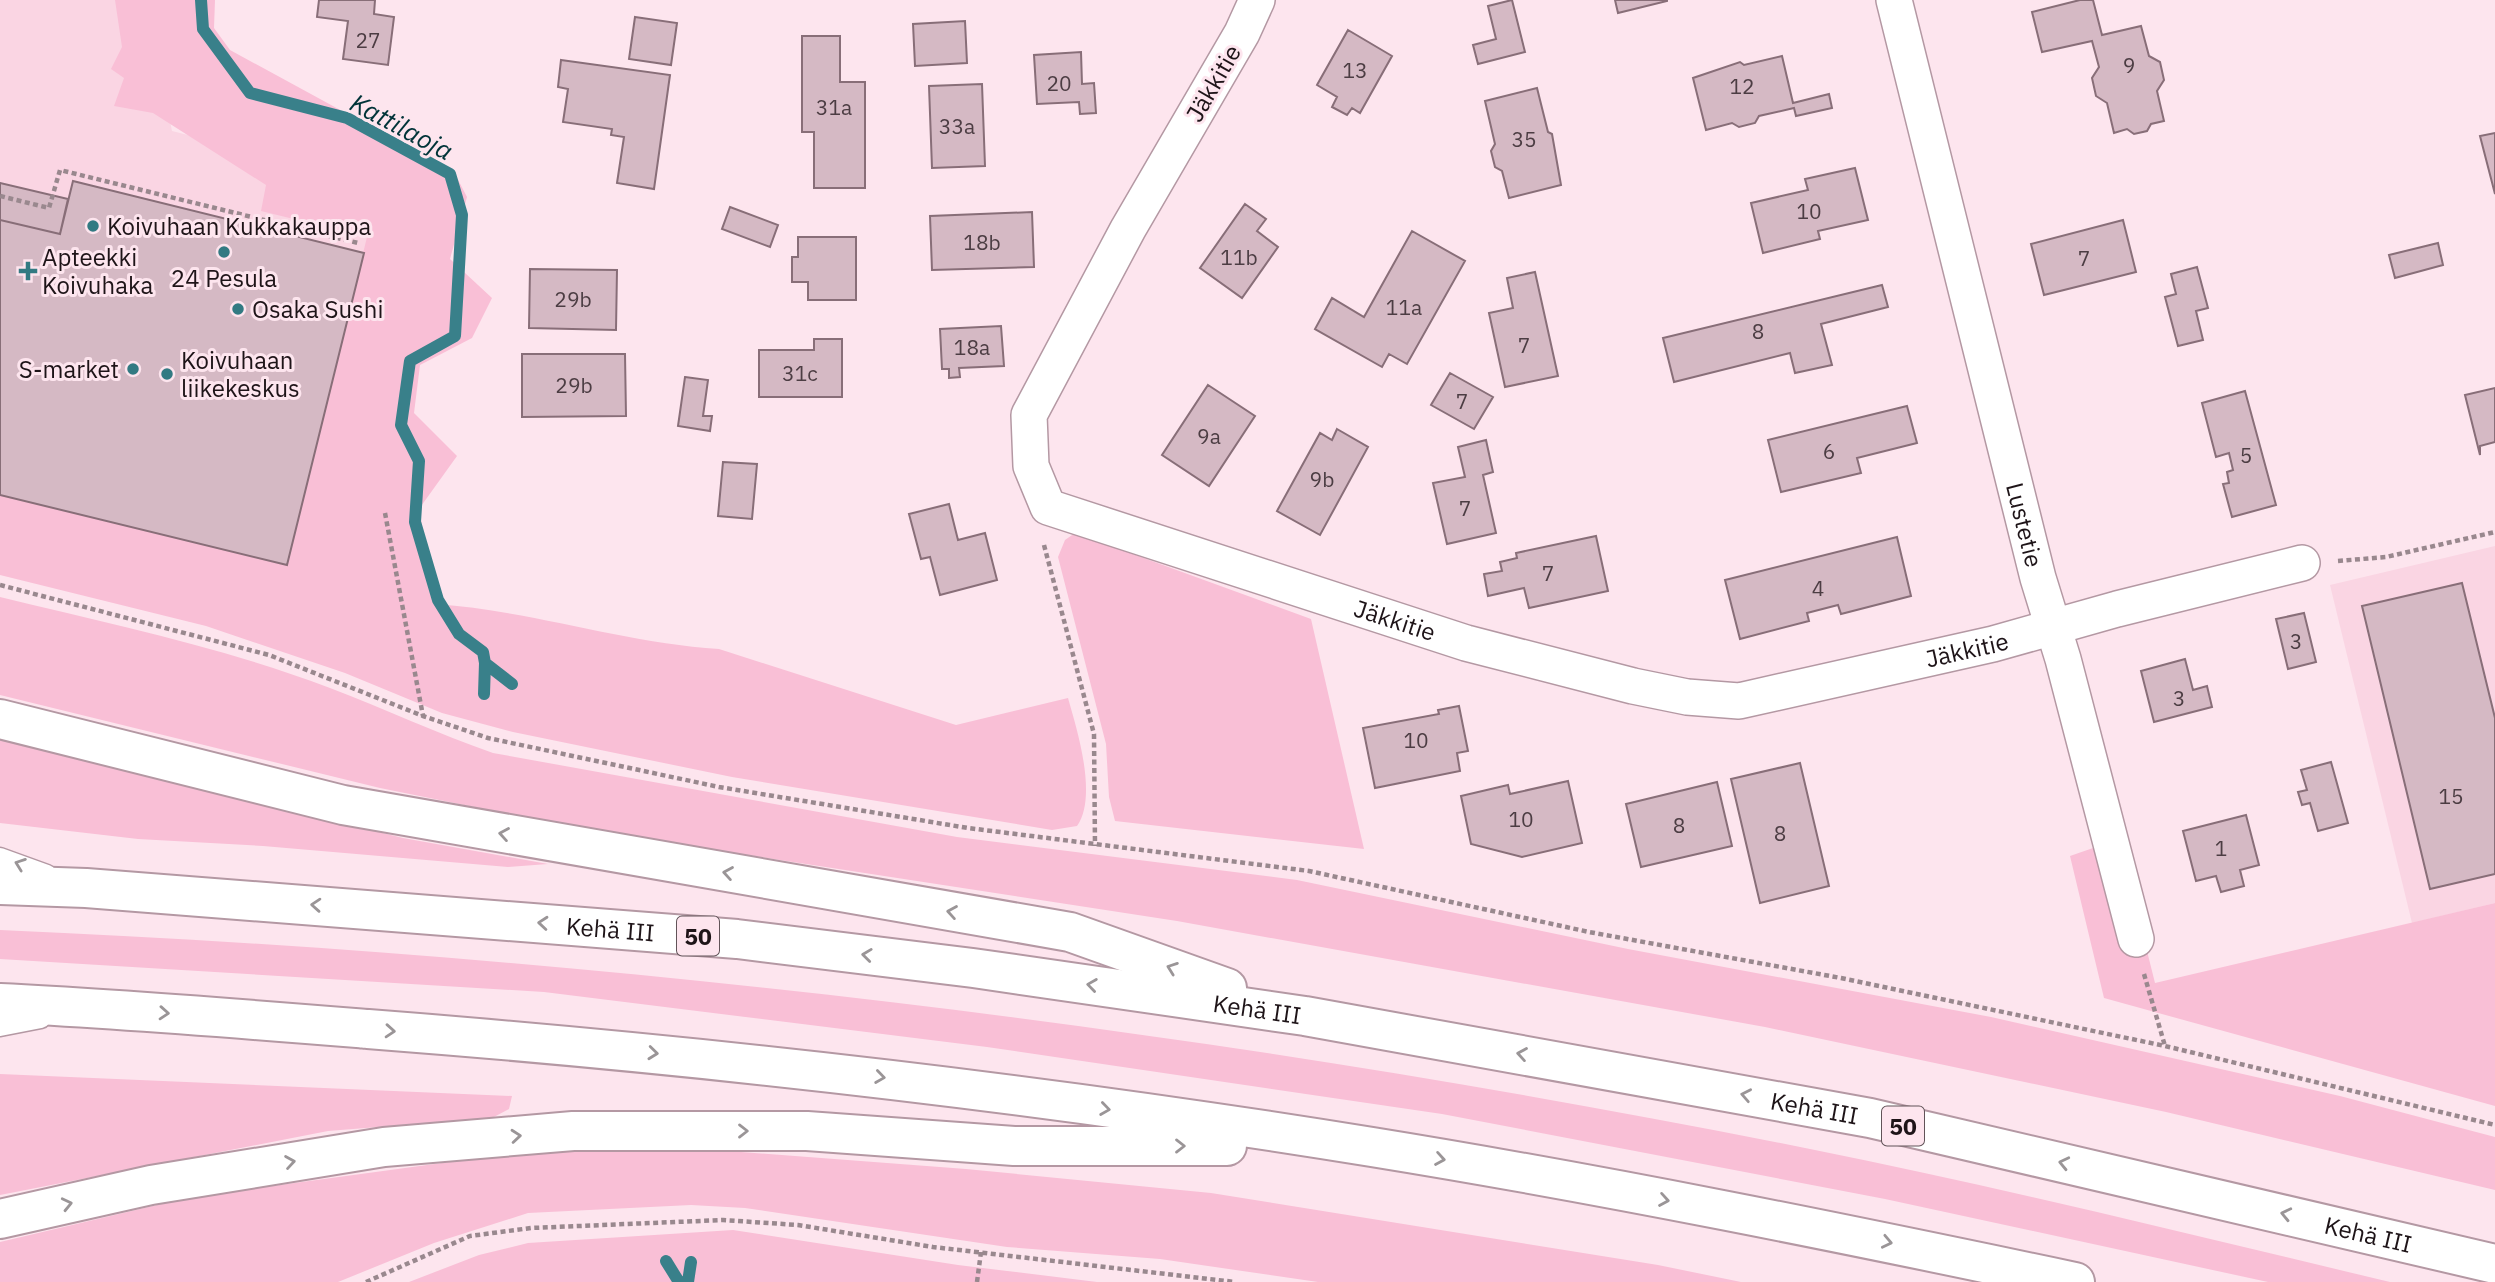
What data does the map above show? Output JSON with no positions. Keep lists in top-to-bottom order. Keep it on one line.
{"streets":{"highway":["Kehä III","50"],"street":["Jäkkitie","Lustetie"]},"crossings":[["Jäkkitie","Lustetie"]],"water":["Kattilaoja"],"places":{"other":["Koivuhaan Kukkakauppa","24 Pesula","Osaka Sushi","S-market","Koivuhaan liikekeskus"],"health":["Apteekki Koivuhaka"]},"house_numbers":["27","9","13","20","12","31a","33a","35","10","18b","11b","7","29b","11a","8","7","18a","31c","29b","7","9a","6","5","9b","7","7","4","3","3","10","15","10","8","8","1"]}
